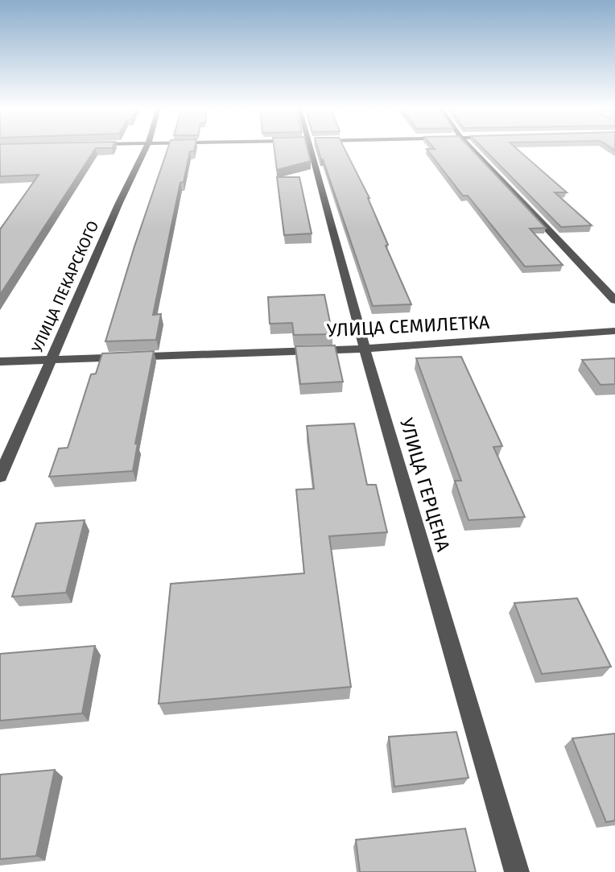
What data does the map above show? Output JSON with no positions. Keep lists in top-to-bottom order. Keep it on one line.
{"streets":{"street":["УЛИЦА ПЕКАРСКОГО","УЛИЦА СЕМИЛЕТКА","УЛИЦА ГЕРЦЕНА"]},"crossings":[["УЛИЦА ПЕКАРСКОГО","УЛИЦА СЕМИЛЕТКА"],["УЛИЦА СЕМИЛЕТКА","УЛИЦА ГЕРЦЕНА"]]}
